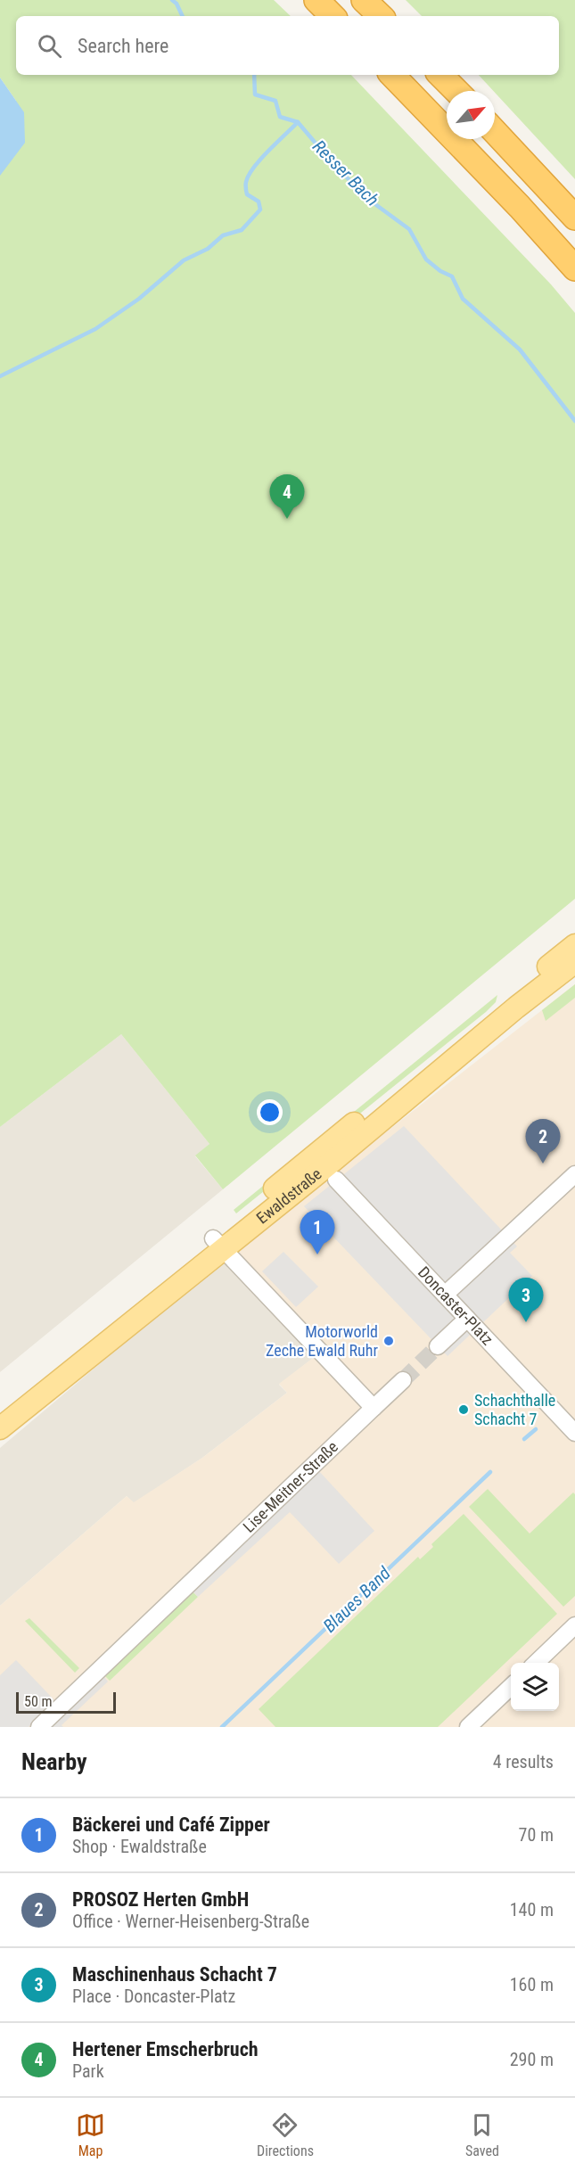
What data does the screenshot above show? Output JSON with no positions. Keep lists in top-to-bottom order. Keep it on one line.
{"streets":{"main road":["Ewaldstraße"],"street":["Doncaster-Platz","Lise-Meitner-Straße"]},"water":["Resser Bach","Blaues Band"],"places":["Motorworld Zeche Ewald Ruhr","Schachthalle Schacht 7"],"scale_bar":"50 m","north":"top right","page":{"search":"Search here","pins":["4","2","1","3"],"scale":"50 m","heading":["Nearby","4 results"],"list":[{"mark":"1","name":"Bäckerei und Café Zipper","note":"Shop · Ewaldstraße","value":"70 m"},{"mark":"2","name":"PROSOZ Herten GmbH","note":"Office · Werner-Heisenberg-Straße","value":"140 m"},{"mark":"3","name":"Maschinenhaus Schacht 7","note":"Place · Doncaster-Platz","value":"160 m"},{"mark":"4","name":"Hertener Emscherbruch","note":"Park","value":"290 m"}],"nav":["Map","Directions","Saved"]}}
